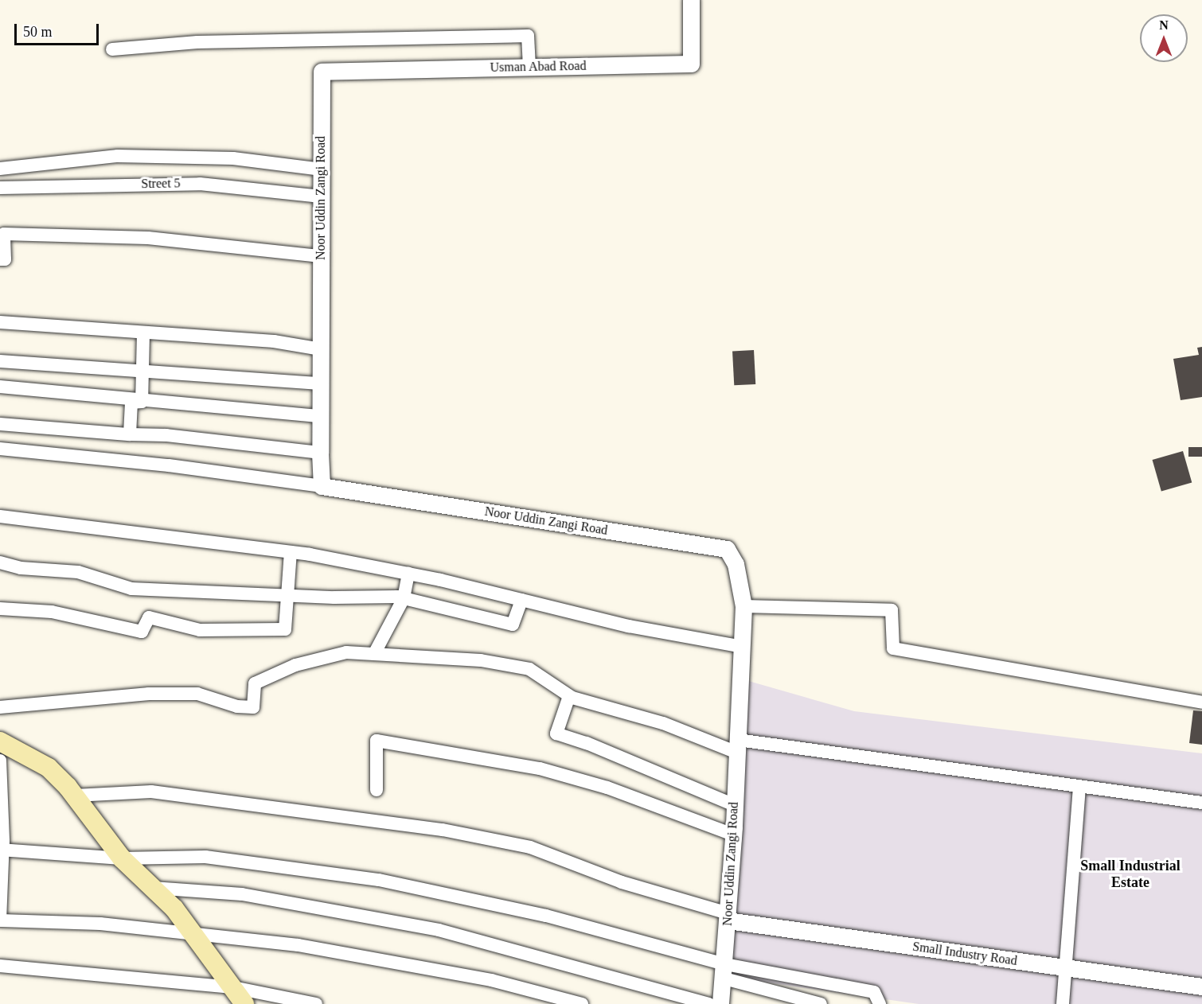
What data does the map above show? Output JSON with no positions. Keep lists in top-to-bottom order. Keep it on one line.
{"streets":{"street":["Usman Abad Road","Street 5","Noor Uddin Zangi Road","Small Industry Road"]},"crossings":[["Usman Abad Road","Noor Uddin Zangi Road"],["Street 5","Noor Uddin Zangi Road"],["Noor Uddin Zangi Road","Small Industry Road"]],"districts":["Small Industrial Estate"],"scale_bar":"50 m","north":"top"}
